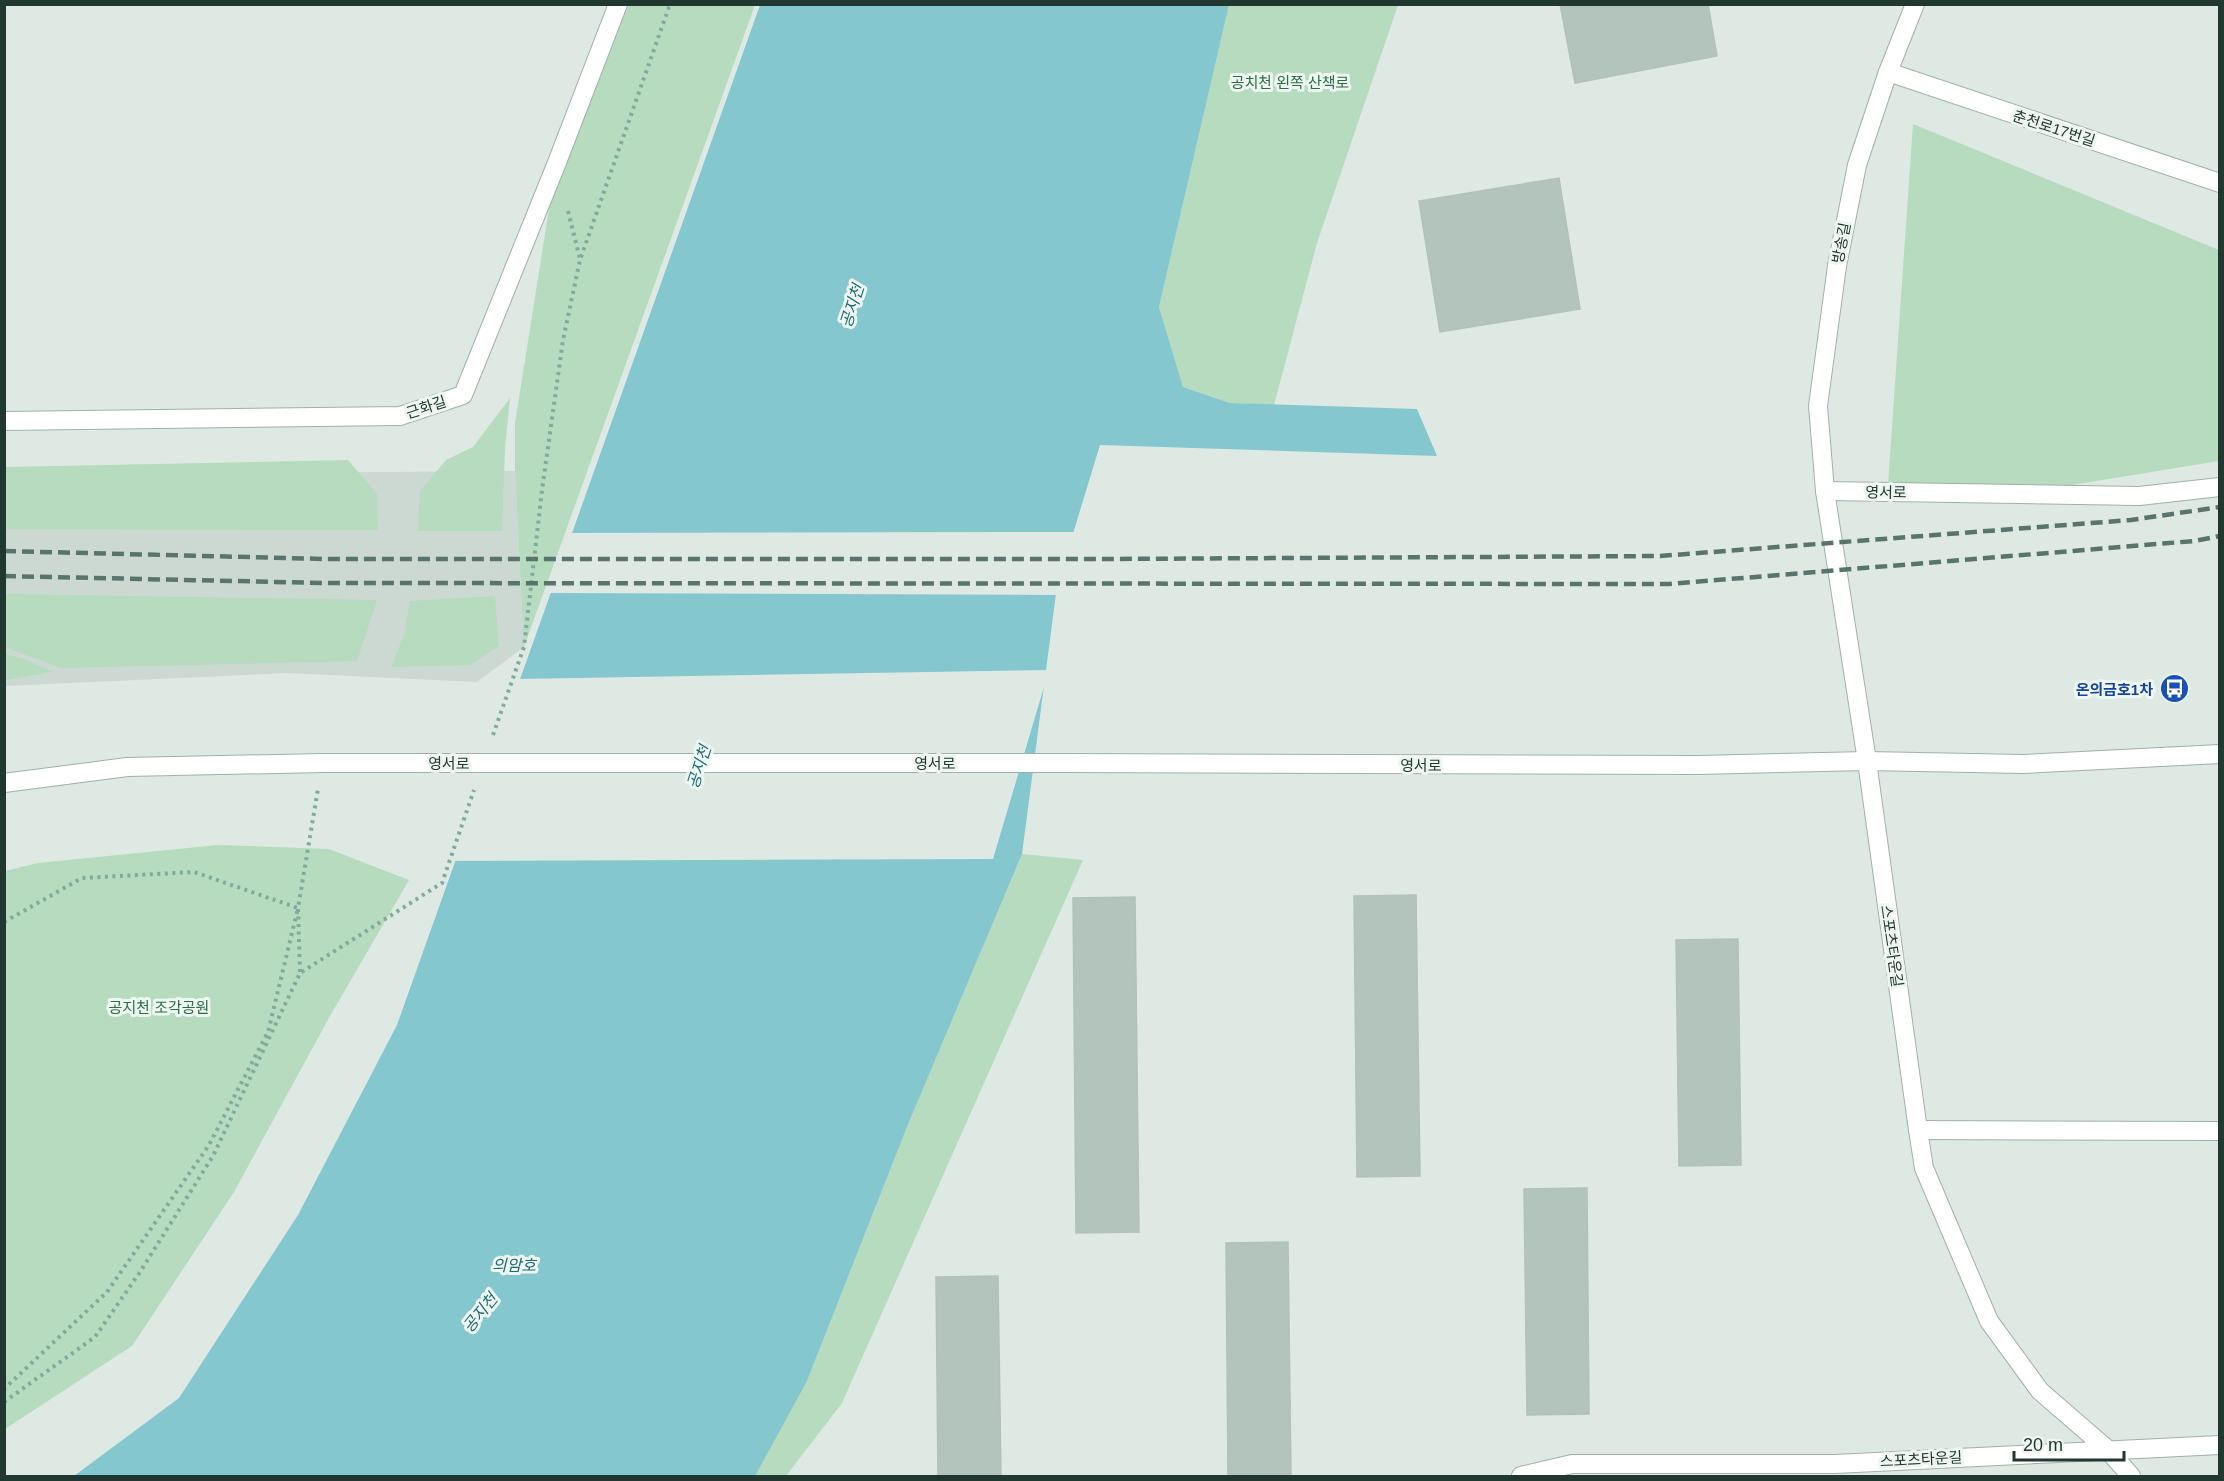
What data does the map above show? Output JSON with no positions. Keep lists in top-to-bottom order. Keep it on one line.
{"streets":{"street":["춘천로17번길","방송길","근화길","영서로","스포츠타운길"]},"crossings":[["춘천로17번길","방송길"],["방송길","영서로"],["영서로","스포츠타운길"]],"water":["공지천","의암호"],"parks":["공치천 왼쪽 산책로","공지천 조각공원"],"places":{"bus stop":["온의금호1차"]},"scale_bar":"20 m"}
